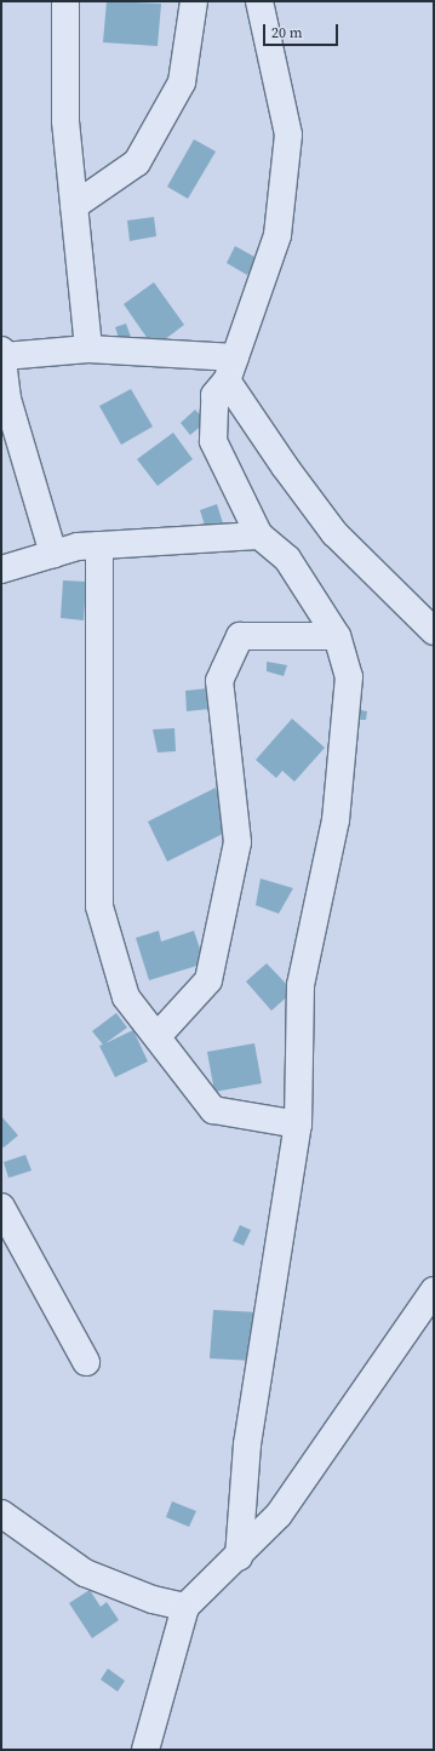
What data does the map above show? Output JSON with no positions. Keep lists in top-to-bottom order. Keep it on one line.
{"scale_bar":"20 m"}
